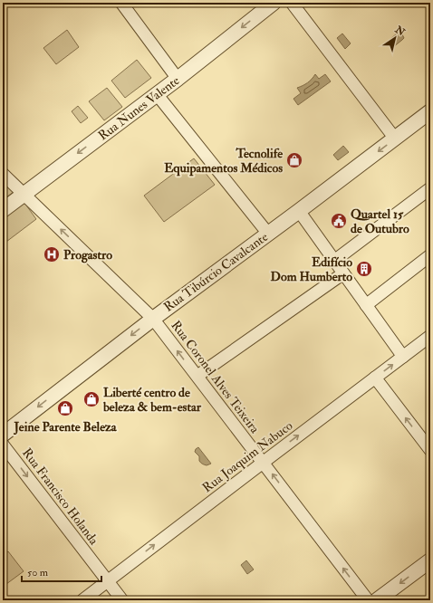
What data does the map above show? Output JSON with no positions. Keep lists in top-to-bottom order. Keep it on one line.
{"streets":{"street":["Rua Nunes Valente","Rua Tibúrcio Cavalcante","Rua Coronel Alves Teixeira","Rua Joaquim Nabuco","Rua Francisco Holanda"]},"crossings":[["Rua Nunes Valente","Rua Coronel Alves Teixeira"],["Rua Tibúrcio Cavalcante","Rua Coronel Alves Teixeira"],["Rua Coronel Alves Teixeira","Rua Joaquim Nabuco"],["Rua Joaquim Nabuco","Rua Francisco Holanda"]],"one_way":["Rua Nunes Valente","Rua Coronel Alves Teixeira","Rua Joaquim Nabuco","Rua Francisco Holanda"],"places":{"shop":["Tecnolife Equipamentos Médicos","Liberté centro de beleza & bem-estar","Jeine Parente Beleza"],"public building":["Quartel 15 de Outubro"],"hospital":["Progastro"],"building":["Edifício Dom Humberto"]},"scale_bar":"50 m","north":"top right"}
